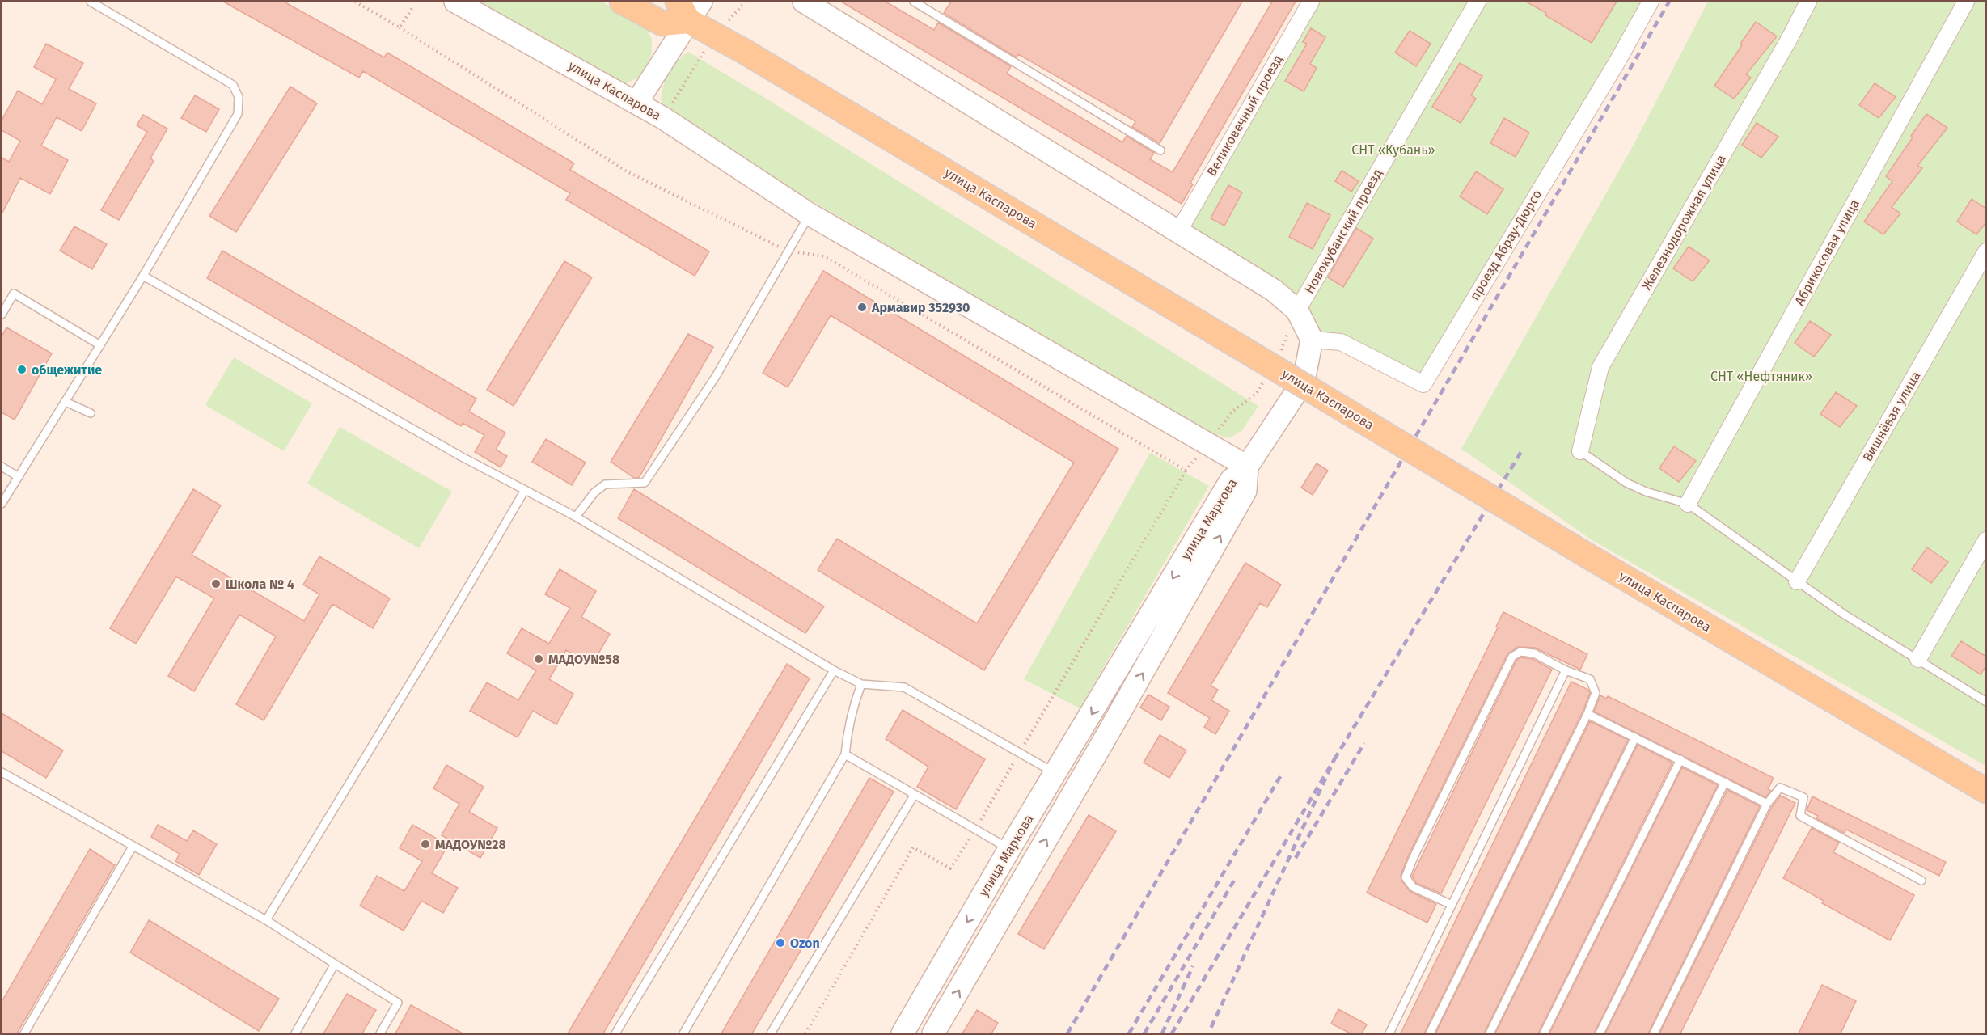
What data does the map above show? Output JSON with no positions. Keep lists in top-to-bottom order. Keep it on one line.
{"streets":{"main road":["улица Каспарова","улица Маркова"],"street":["Великовечный проезд","Железнодорожная улица","Новокубанский проезд","проезд Абрау-Дюрсо","Абрикосовая улица","Вишнёвая улица"]},"crossings":[["улица Каспарова","улица Маркова"]],"parks":["СНТ «Кубань»","СНТ «Нефтяник»"],"places":["Армавир 352930","общежитие","Школа № 4","МАДОУ№58","МАДОУ№28","Ozon"]}
